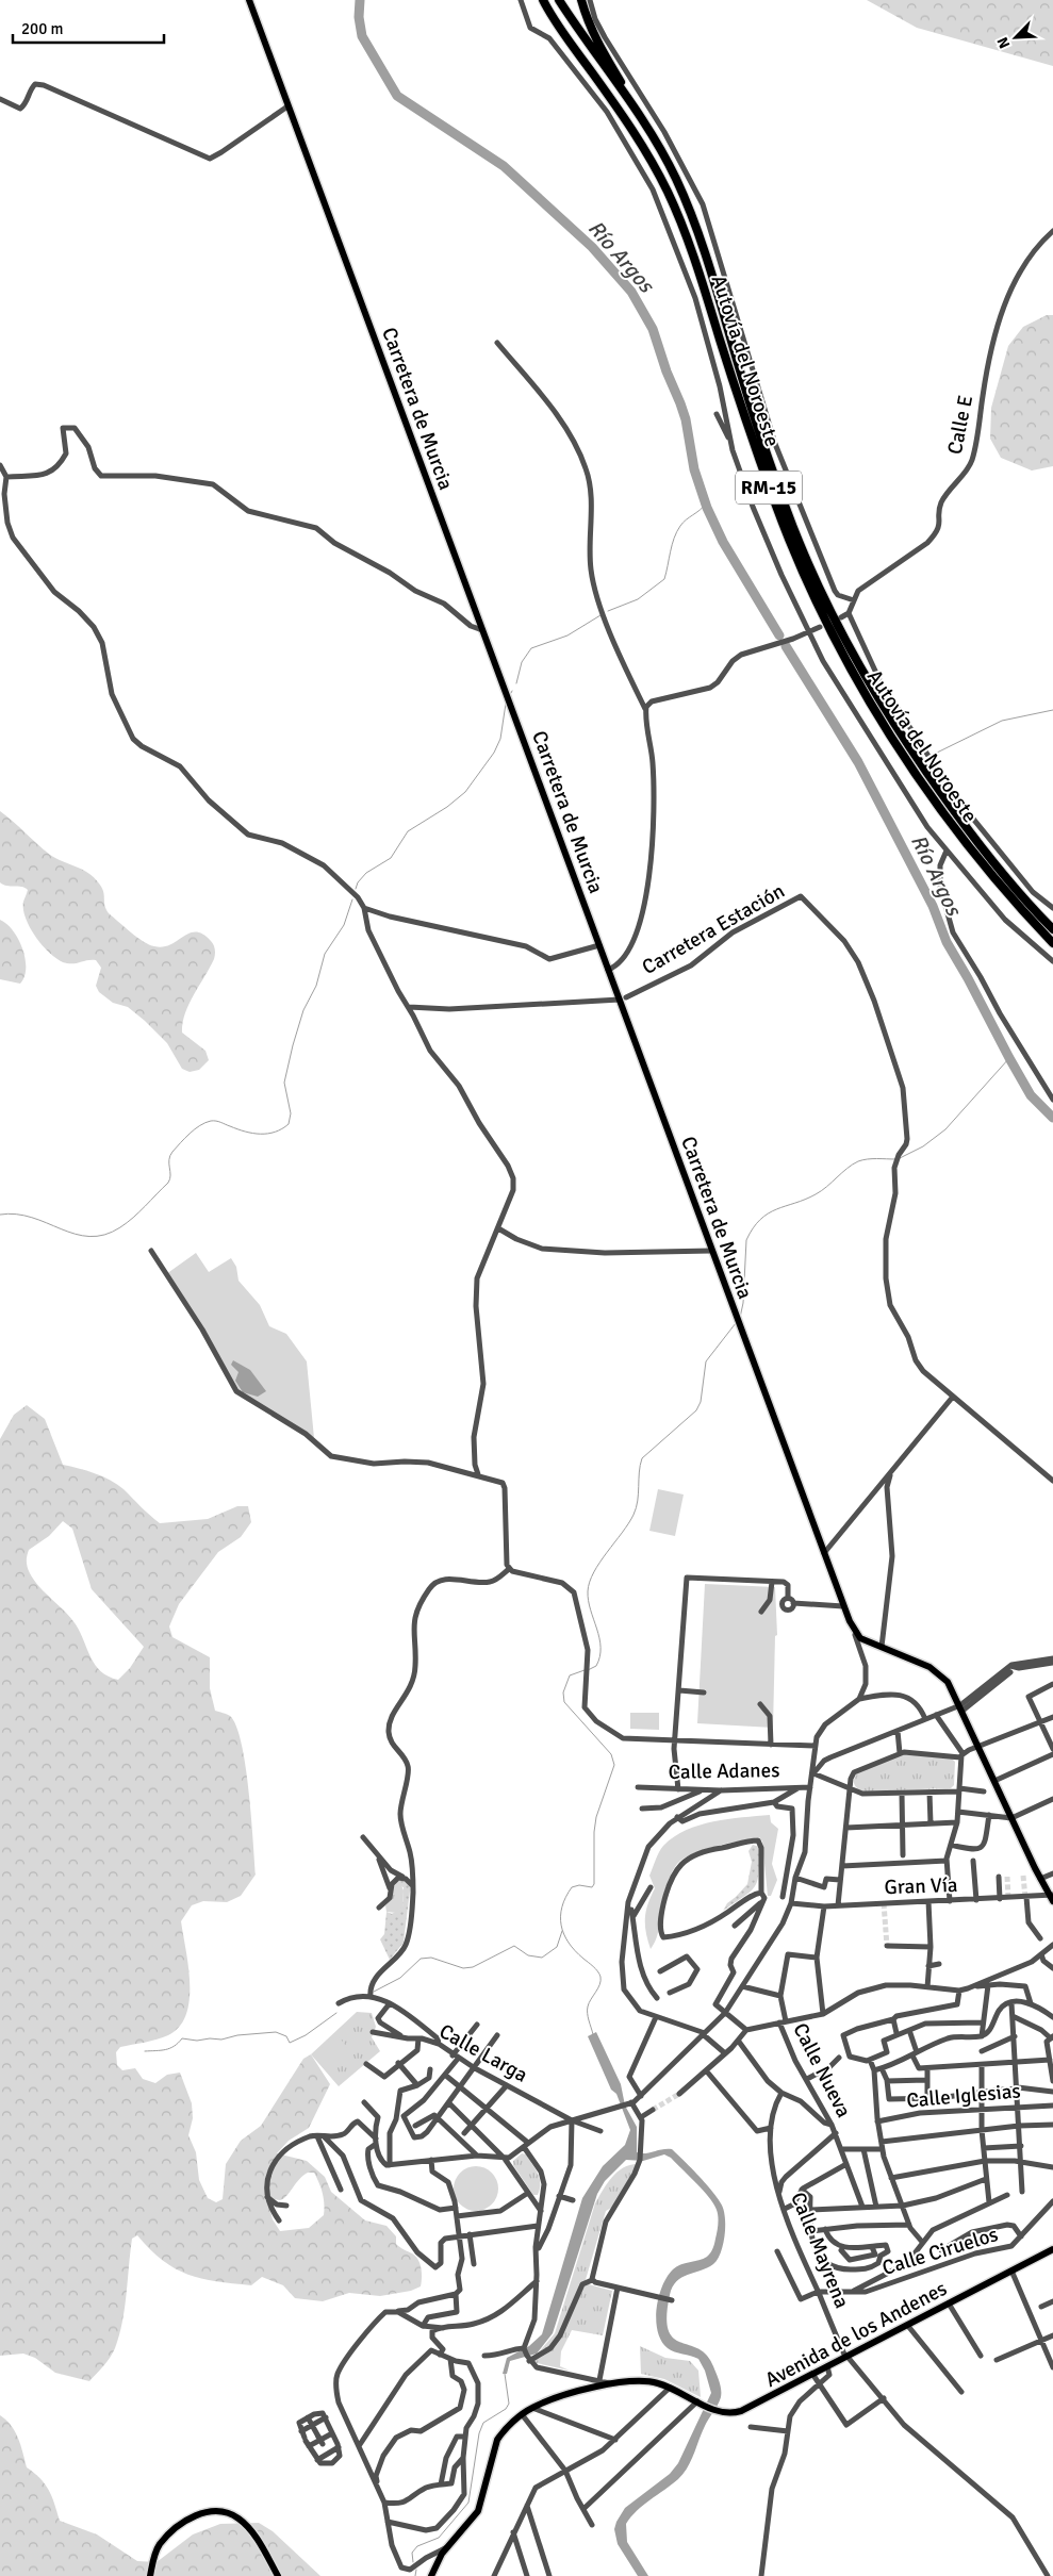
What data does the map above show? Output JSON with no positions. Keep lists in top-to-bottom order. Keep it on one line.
{"streets":{"highway":["Autovía del Noroeste","RM-15"],"main road":["Carretera de Murcia","Avenida de los Andenes"],"street":["Calle E","Carretera Estación","Calle Adanes","Gran Vía","Calle Larga","Calle Nueva","Calle Iglesias","Calle Mayrena","Calle Ciruelos"]},"crossings":[["Carretera de Murcia","Carretera Estación"],["Calle Mayrena","Calle Ciruelos"],["Calle Mayrena","Avenida de los Andenes"]],"water":["Río Argos"],"scale_bar":"200 m","north":"bottom left"}
